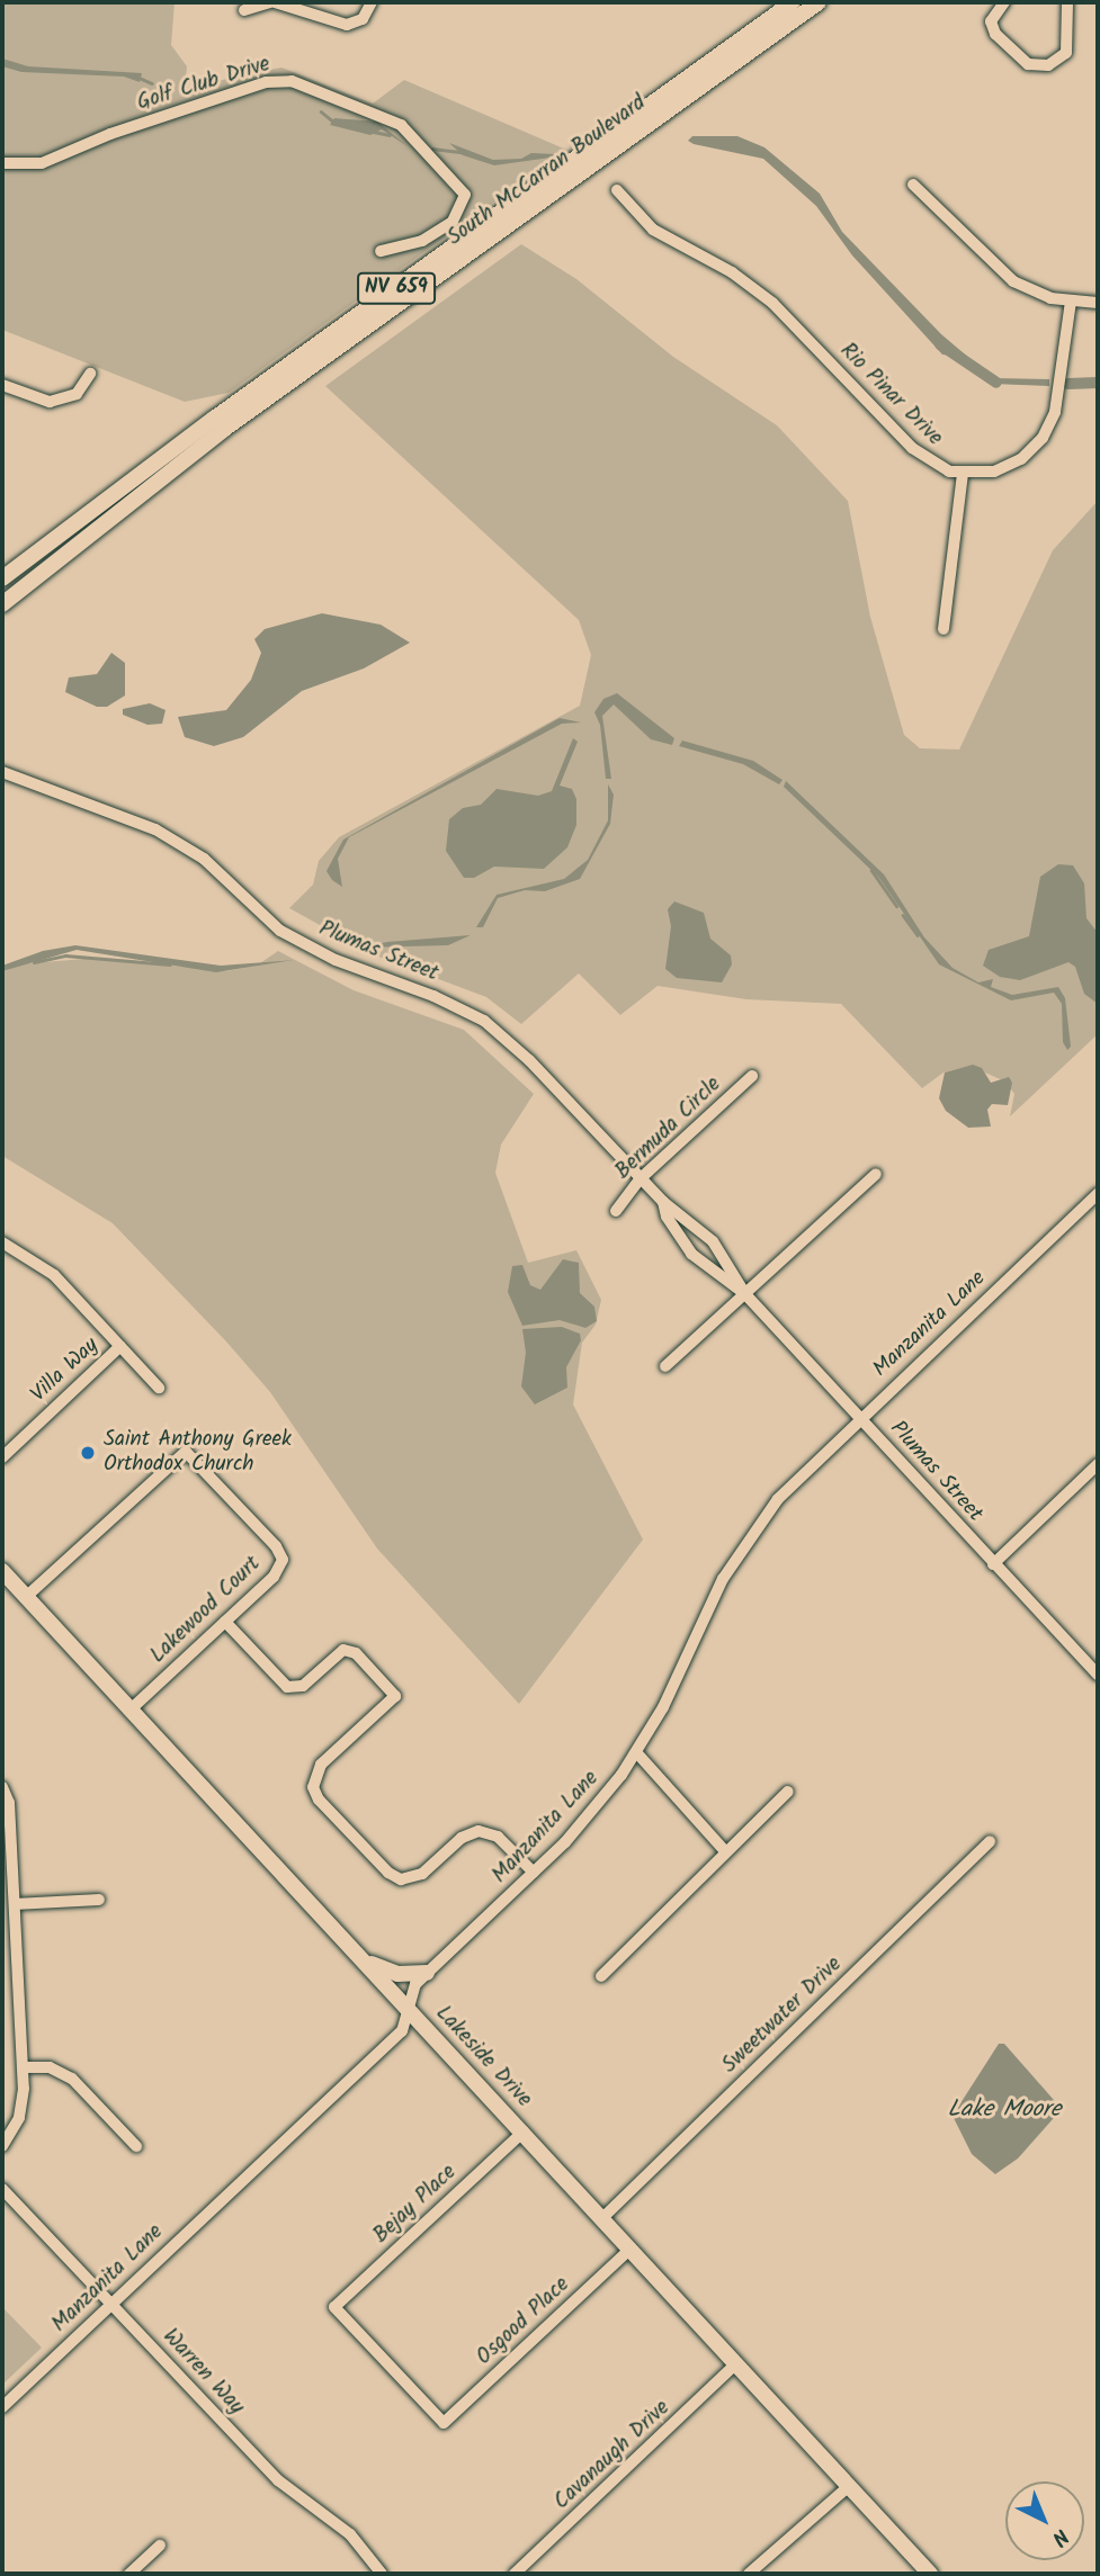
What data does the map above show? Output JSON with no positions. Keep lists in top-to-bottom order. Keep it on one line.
{"streets":{"main road":["South McCarran Boulevard","NV 659","Lakeside Drive"],"street":["Golf Club Drive","Rio Pinar Drive","Plumas Street","Bermuda Circle","Manzanita Lane","Villa Way","Lakewood Court","Sweetwater Drive","Bejay Place","Osgood Place","Warren Way","Cavanaugh Drive"]},"crossings":[["Plumas Street","Bermuda Circle"],["Plumas Street","Manzanita Lane"],["Manzanita Lane","Lakeside Drive"],["Manzanita Lane","Warren Way"],["Lakewood Court","Lakeside Drive"],["Sweetwater Drive","Lakeside Drive"],["Lakeside Drive","Bejay Place"],["Lakeside Drive","Osgood Place"],["Lakeside Drive","Cavanaugh Drive"],["Bejay Place","Osgood Place"]],"water":["Lake Moore"],"places":["Saint Anthony Greek Orthodox Church"],"north":"bottom right"}
